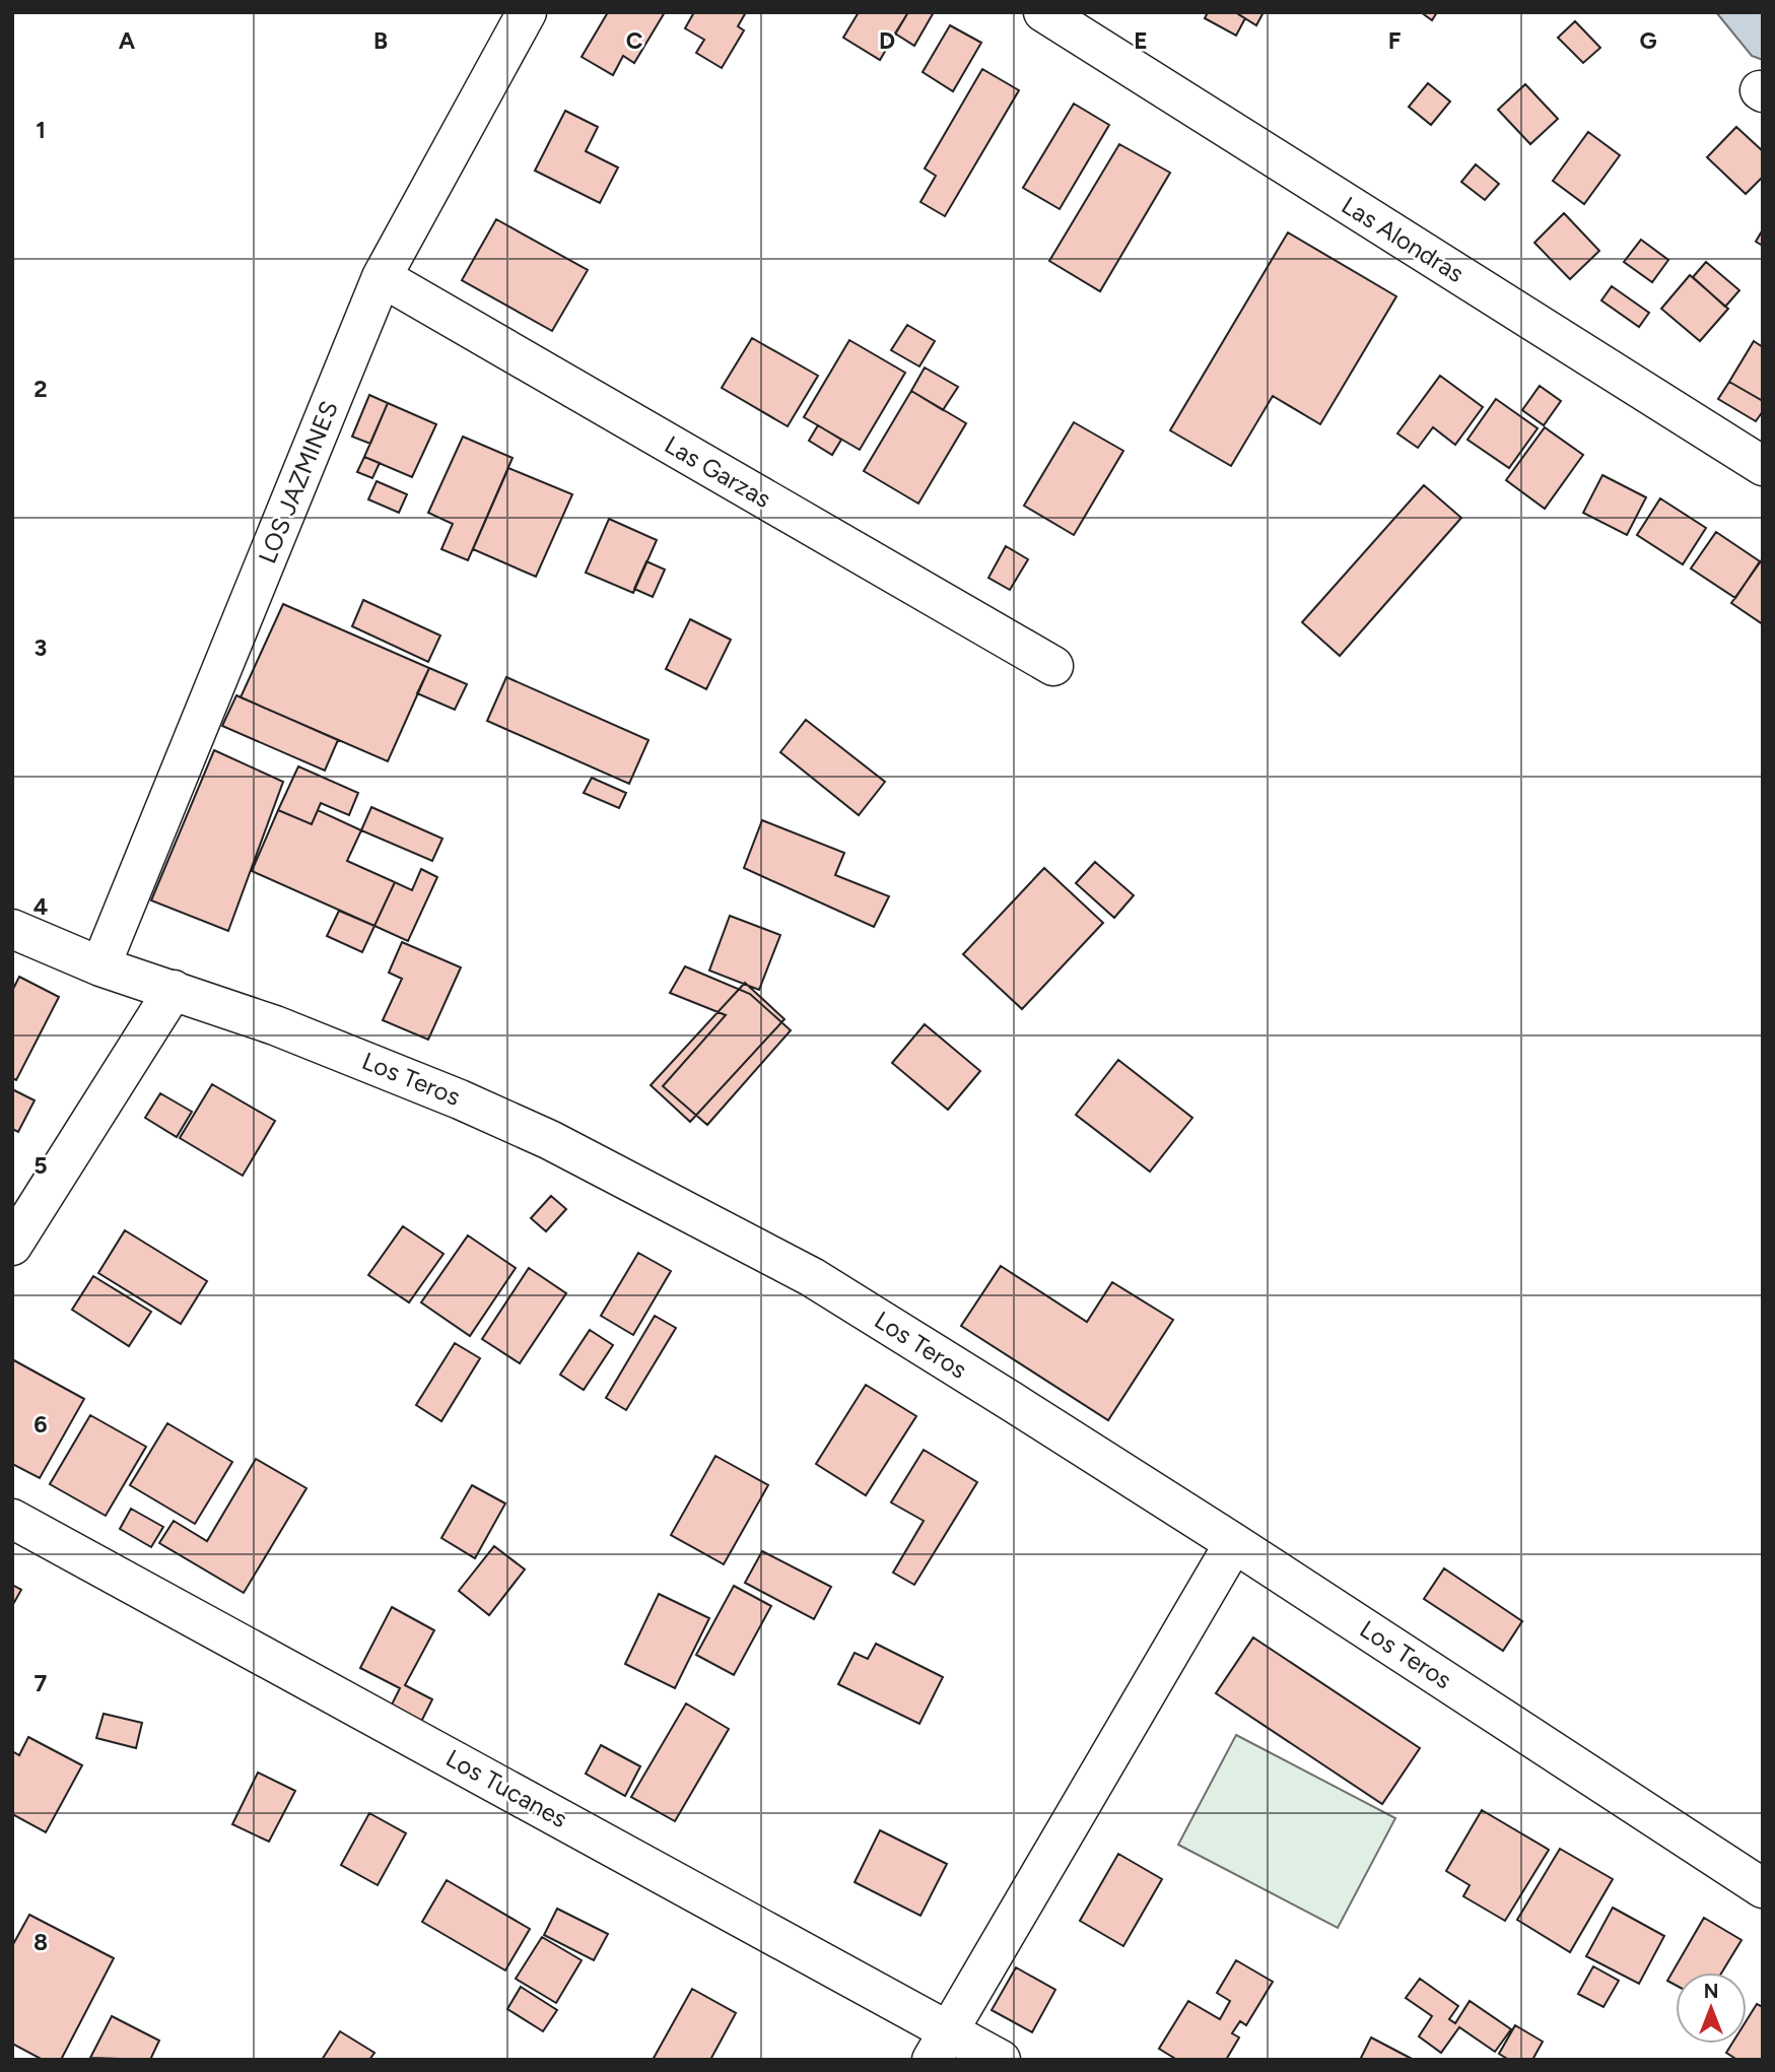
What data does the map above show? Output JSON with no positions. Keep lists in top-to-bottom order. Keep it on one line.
{"streets":{"street":["Las Alondras","Las Garzas","LOS JAZMINES","Los Teros","Los Tucanes"]},"crossings":[["Las Garzas","LOS JAZMINES"],["LOS JAZMINES","Los Teros"]],"north":"top","grid":{"columns":["A","B","C","D","E","F","G"],"rows":["1","2","3","4","5","6","7","8"]}}
